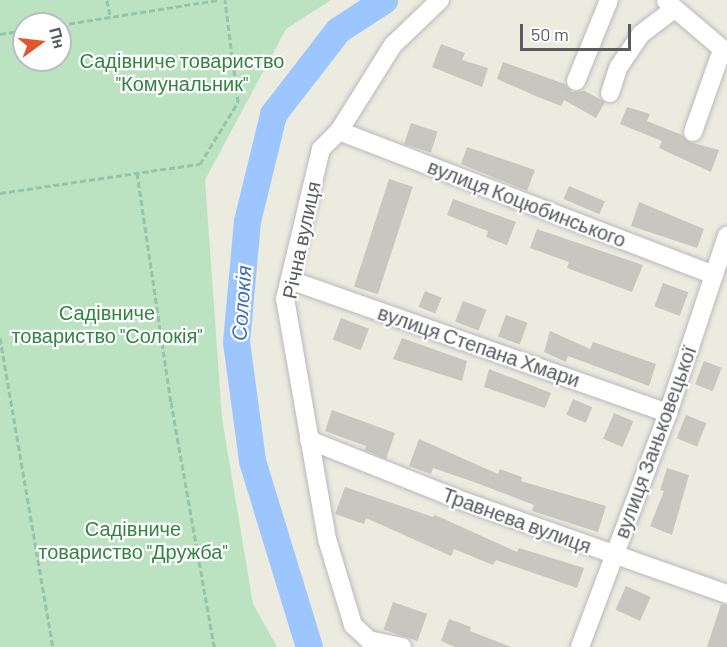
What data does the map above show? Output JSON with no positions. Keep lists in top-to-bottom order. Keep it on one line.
{"streets":{"street":["вулиця Коцюбинського","Річна вулиця","вулиця Степана Хмари","вулиця Заньковецької","Травнева вулиця"]},"crossings":[["вулиця Коцюбинського","Річна вулиця"],["вулиця Коцюбинського","вулиця Заньковецької"],["Річна вулиця","вулиця Степана Хмари"],["Річна вулиця","Травнева вулиця"],["вулиця Степана Хмари","вулиця Заньковецької"],["вулиця Заньковецької","Травнева вулиця"]],"water":["Солокія"],"parks":["Садівниче товариство \"Комунальник\"","Садівниче товариство \"Солокія\"","Садівниче товариство \"Дружба\""],"scale_bar":"50 m","north":"right"}
